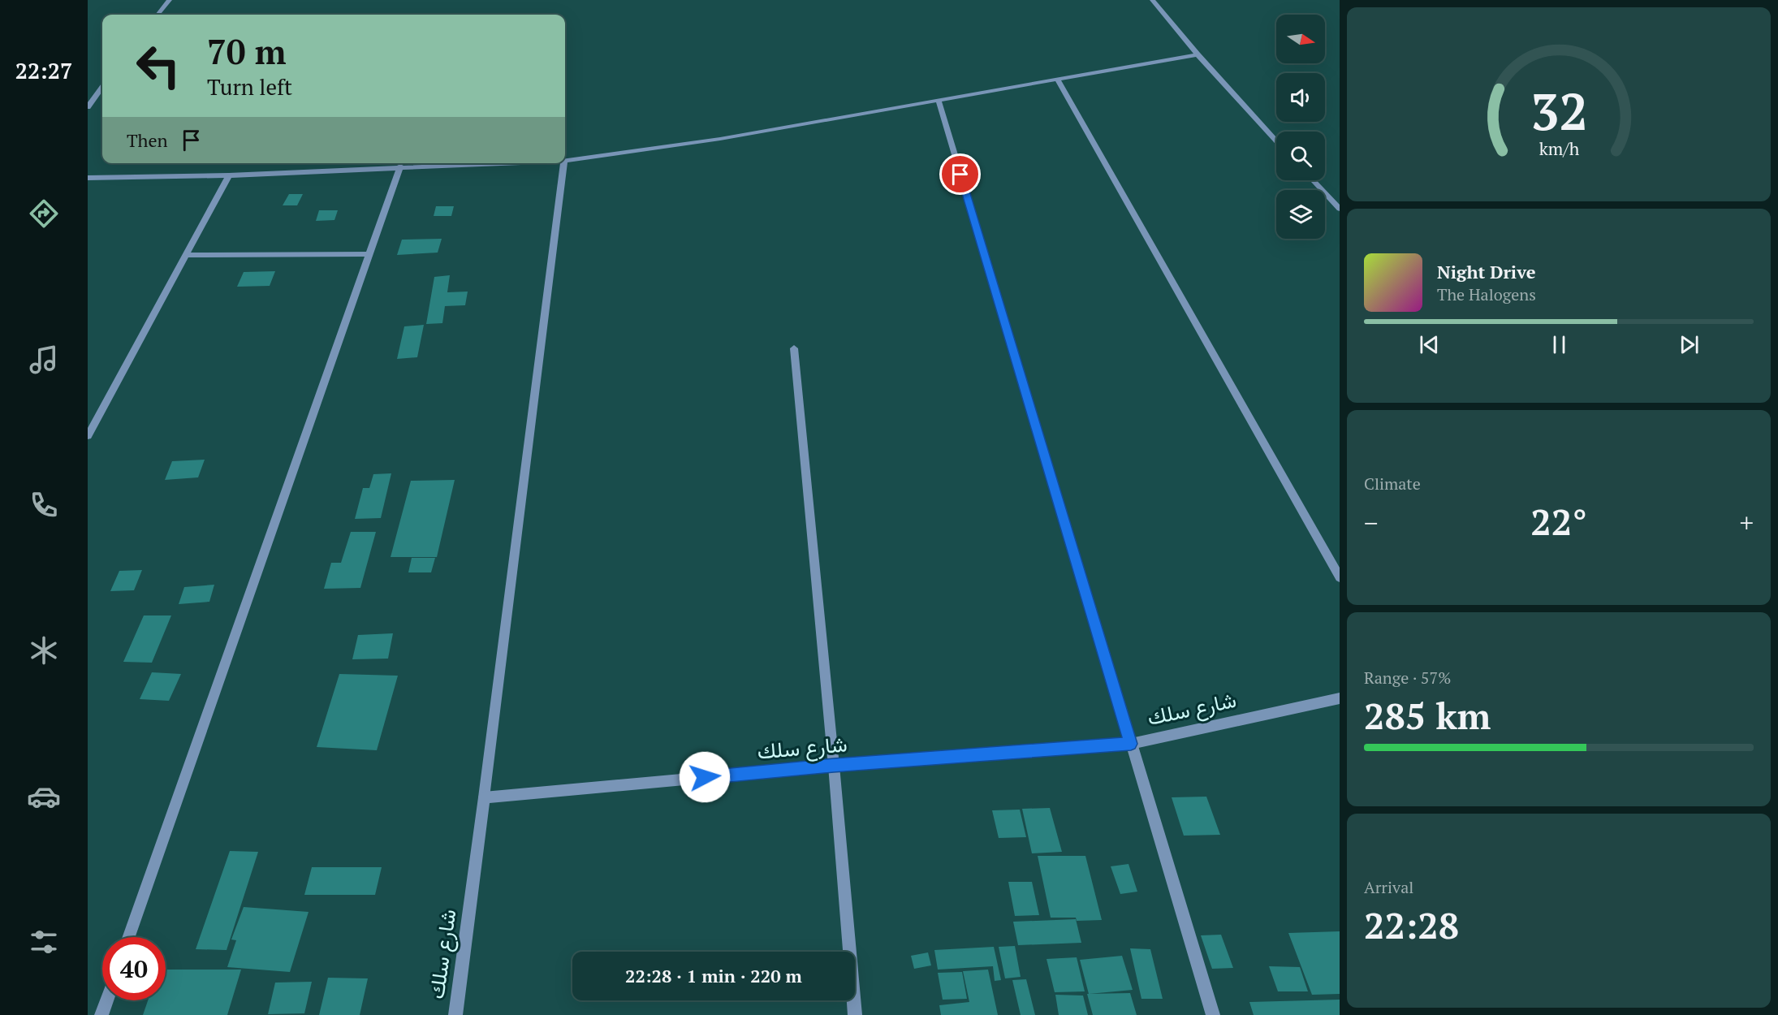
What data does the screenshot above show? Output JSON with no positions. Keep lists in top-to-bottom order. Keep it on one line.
{"streets":{"street":["شارع سلك"]},"north":"right","page":{"tabs":"22:27","turn":["70 m","Turn left"],"then":"Then","song":["Night Drive","The Halogens"],"tile":["Climate",["Range · 57%","285 km"],["Arrival","22:28"]],"heat":["−","22°","+"],"limit":"40","trip":"22:28 · 1 min · 220 m","gauge":["32","km/h"]}}
